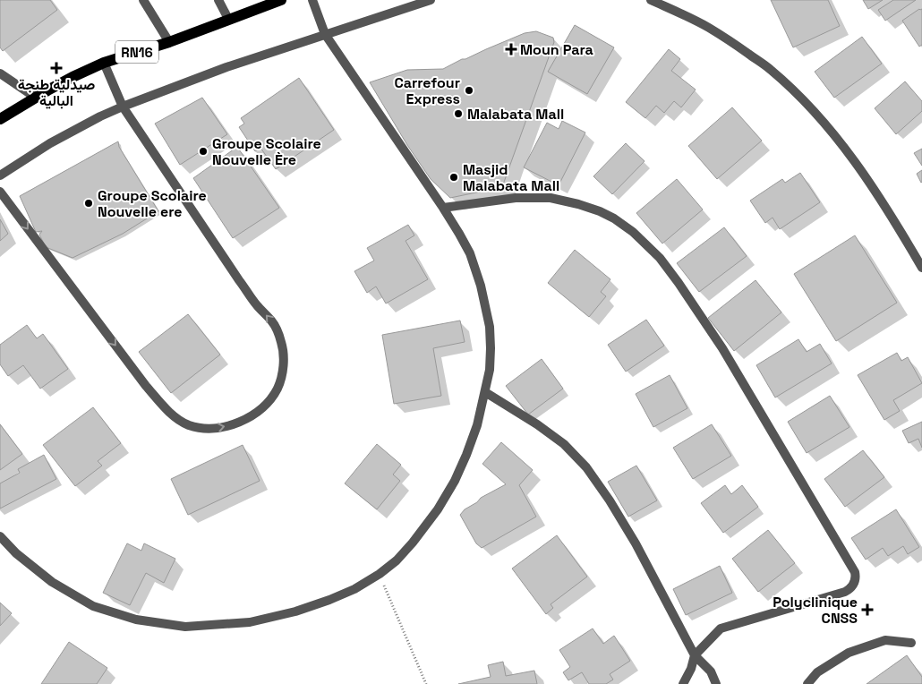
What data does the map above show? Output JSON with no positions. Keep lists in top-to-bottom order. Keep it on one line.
{"streets":{"main road":["RN16"]},"places":{"health":["Moun Para","صيدلية طنجة البالية","Polyclinique CNSS"],"other":["Carrefour Express","Malabata Mall","Groupe Scolaire Nouvelle Ère","Masjid Malabata Mall","Groupe Scolaire Nouvelle ere"]}}
